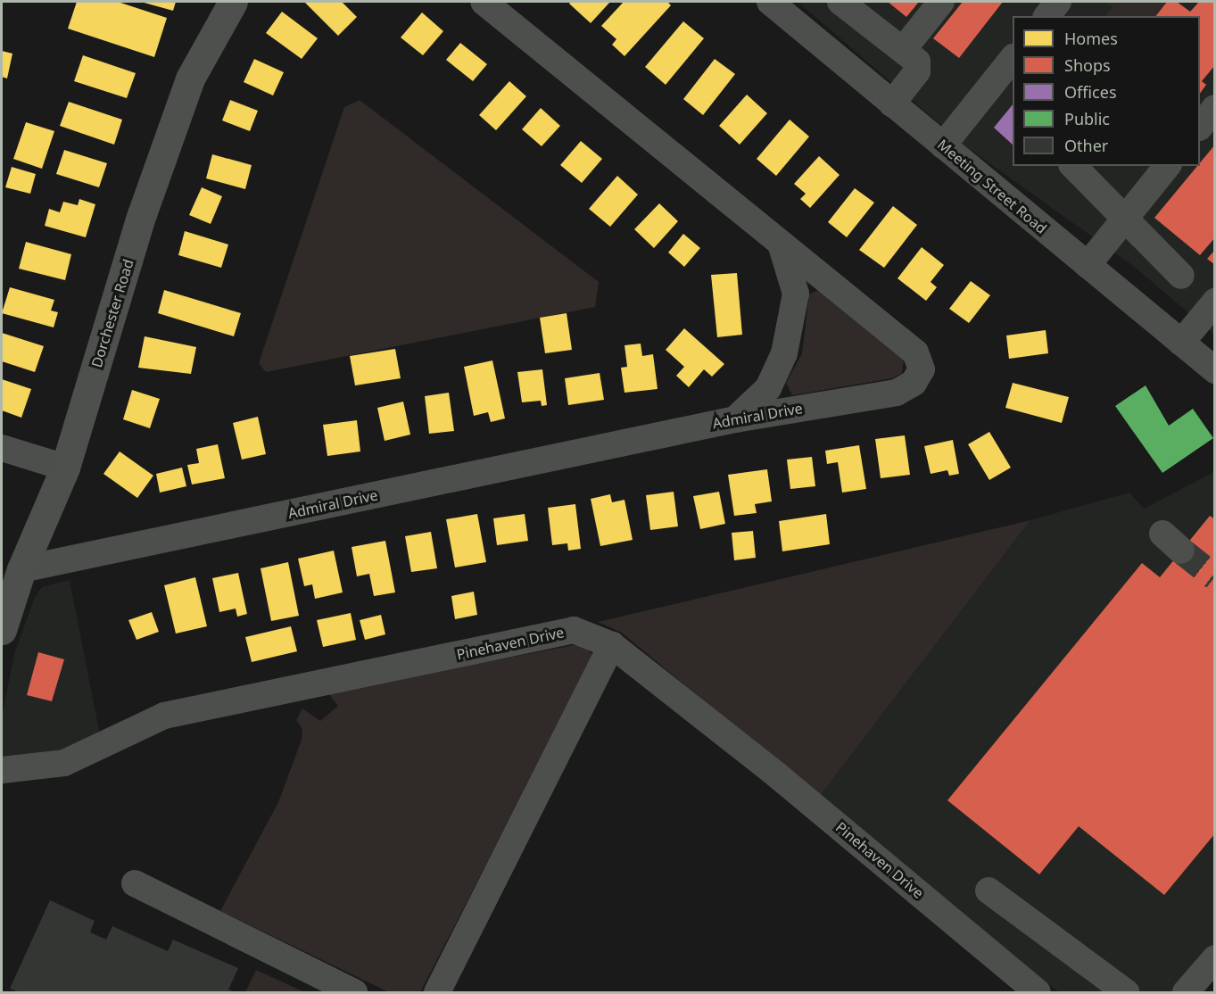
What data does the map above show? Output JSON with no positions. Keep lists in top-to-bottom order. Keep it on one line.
{"streets":{"main road":["Dorchester Road"],"street":["Meeting Street Road","Admiral Drive","Pinehaven Drive"]},"crossings":[["Dorchester Road","Admiral Drive"]],"legend":["Homes","Shops","Offices","Public","Other"]}
